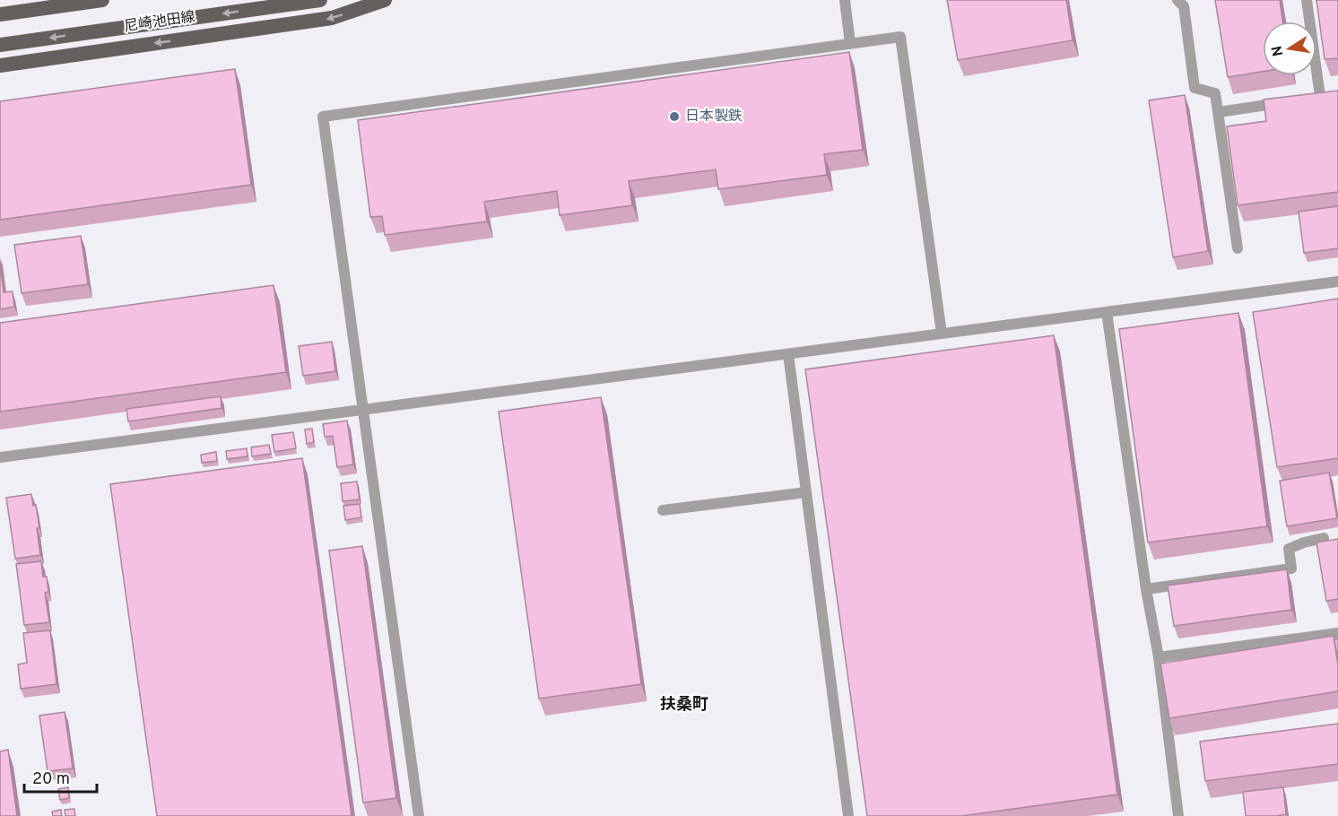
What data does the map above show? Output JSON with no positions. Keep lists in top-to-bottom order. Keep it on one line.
{"streets":{"main road":["尼崎池田線"]},"districts":["扶桑町"],"places":["日本製鉄"],"scale_bar":"20 m","north":"left"}
